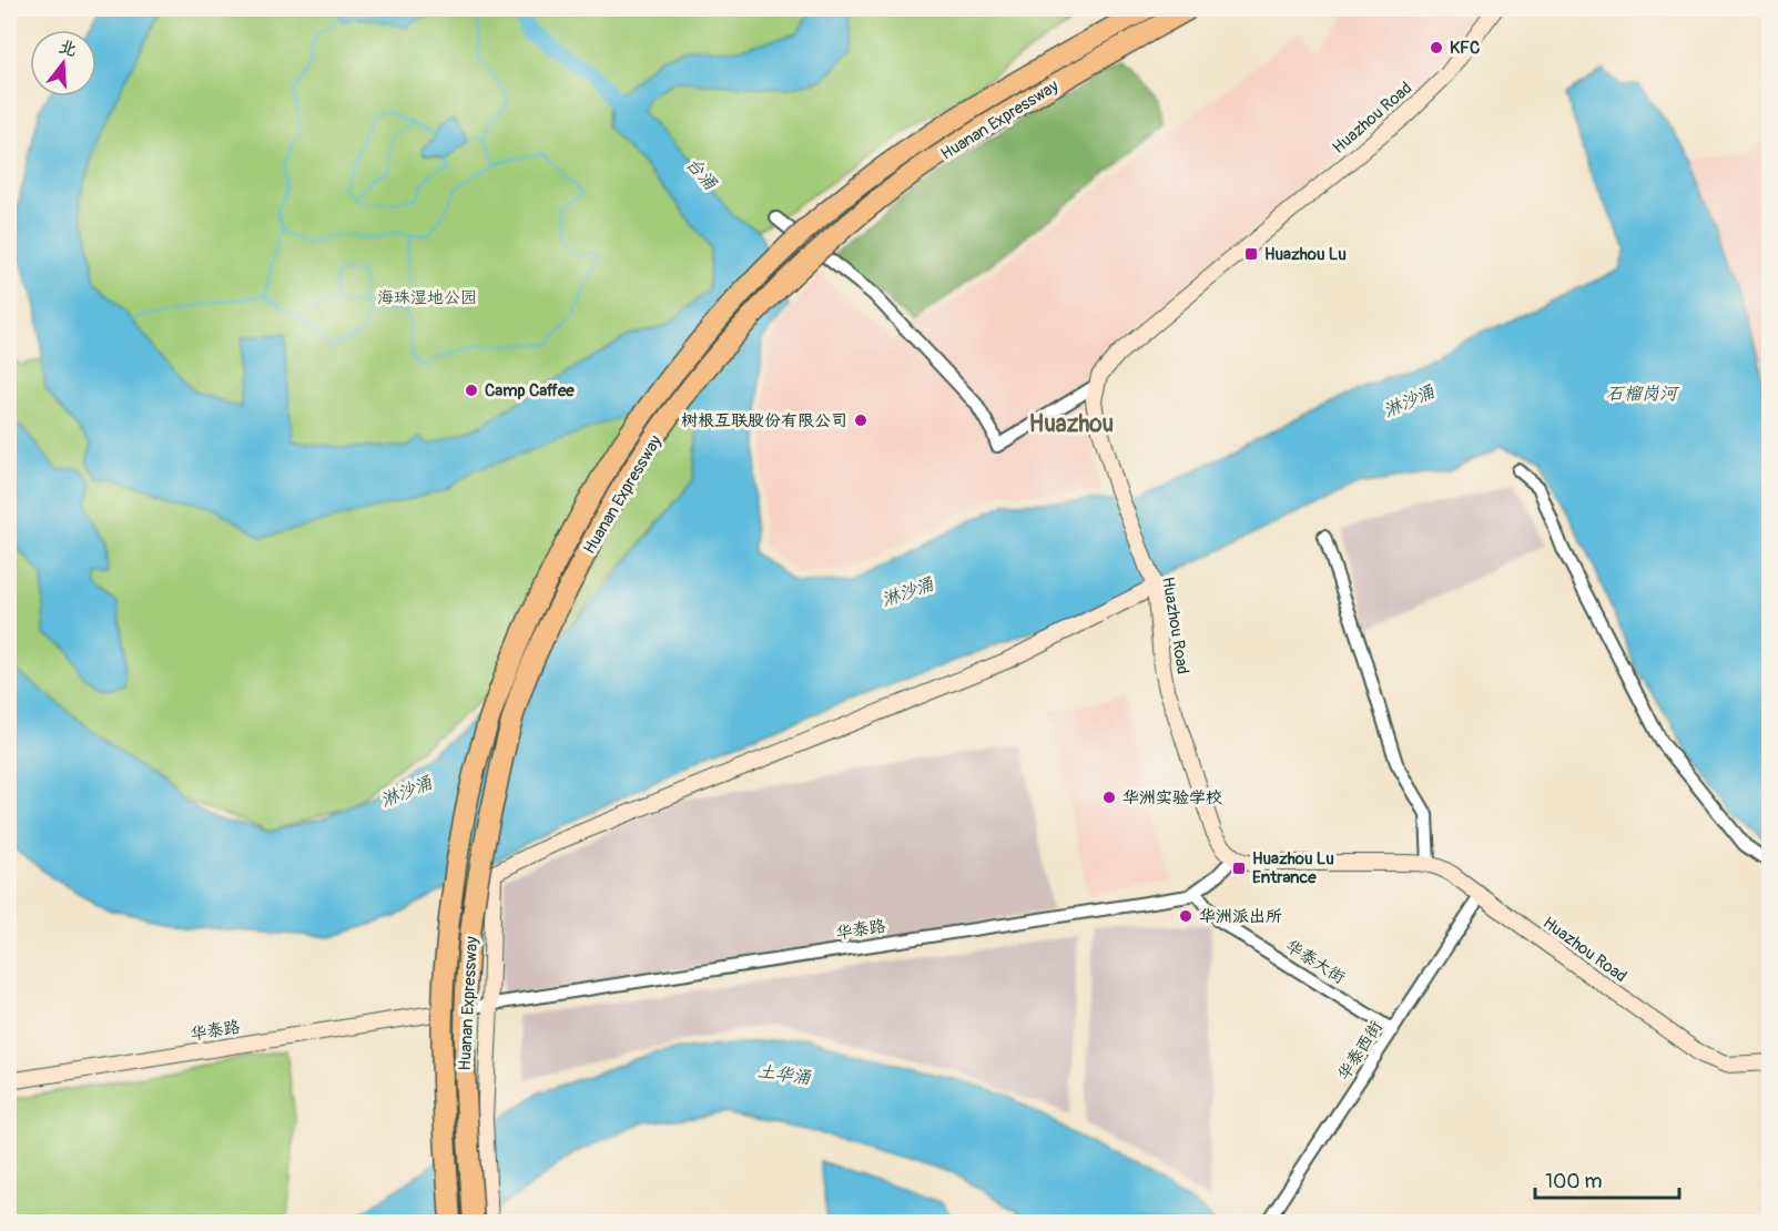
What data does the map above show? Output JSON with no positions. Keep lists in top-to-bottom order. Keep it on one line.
{"streets":{"highway":["Huanan Expressway"],"main road":["Huazhou Road","华泰路"],"street":["华泰大街","华泰西街"]},"crossings":[["Huazhou Road","华泰路"],["Huazhou Road","华泰西街"],["华泰路","华泰大街"],["华泰大街","华泰西街"]],"districts":["Huazhou"],"water":["台涌","石榴岗河","淋沙涌","土华涌"],"parks":["海珠湿地公园"],"places":{"other":["KFC","Camp Caffee","树根互联股份有限公司","华洲实验学校","华洲派出所"],"transit":["Huazhou Lu","Huazhou Lu Entrance"]},"scale_bar":"100 m","north":"top"}
